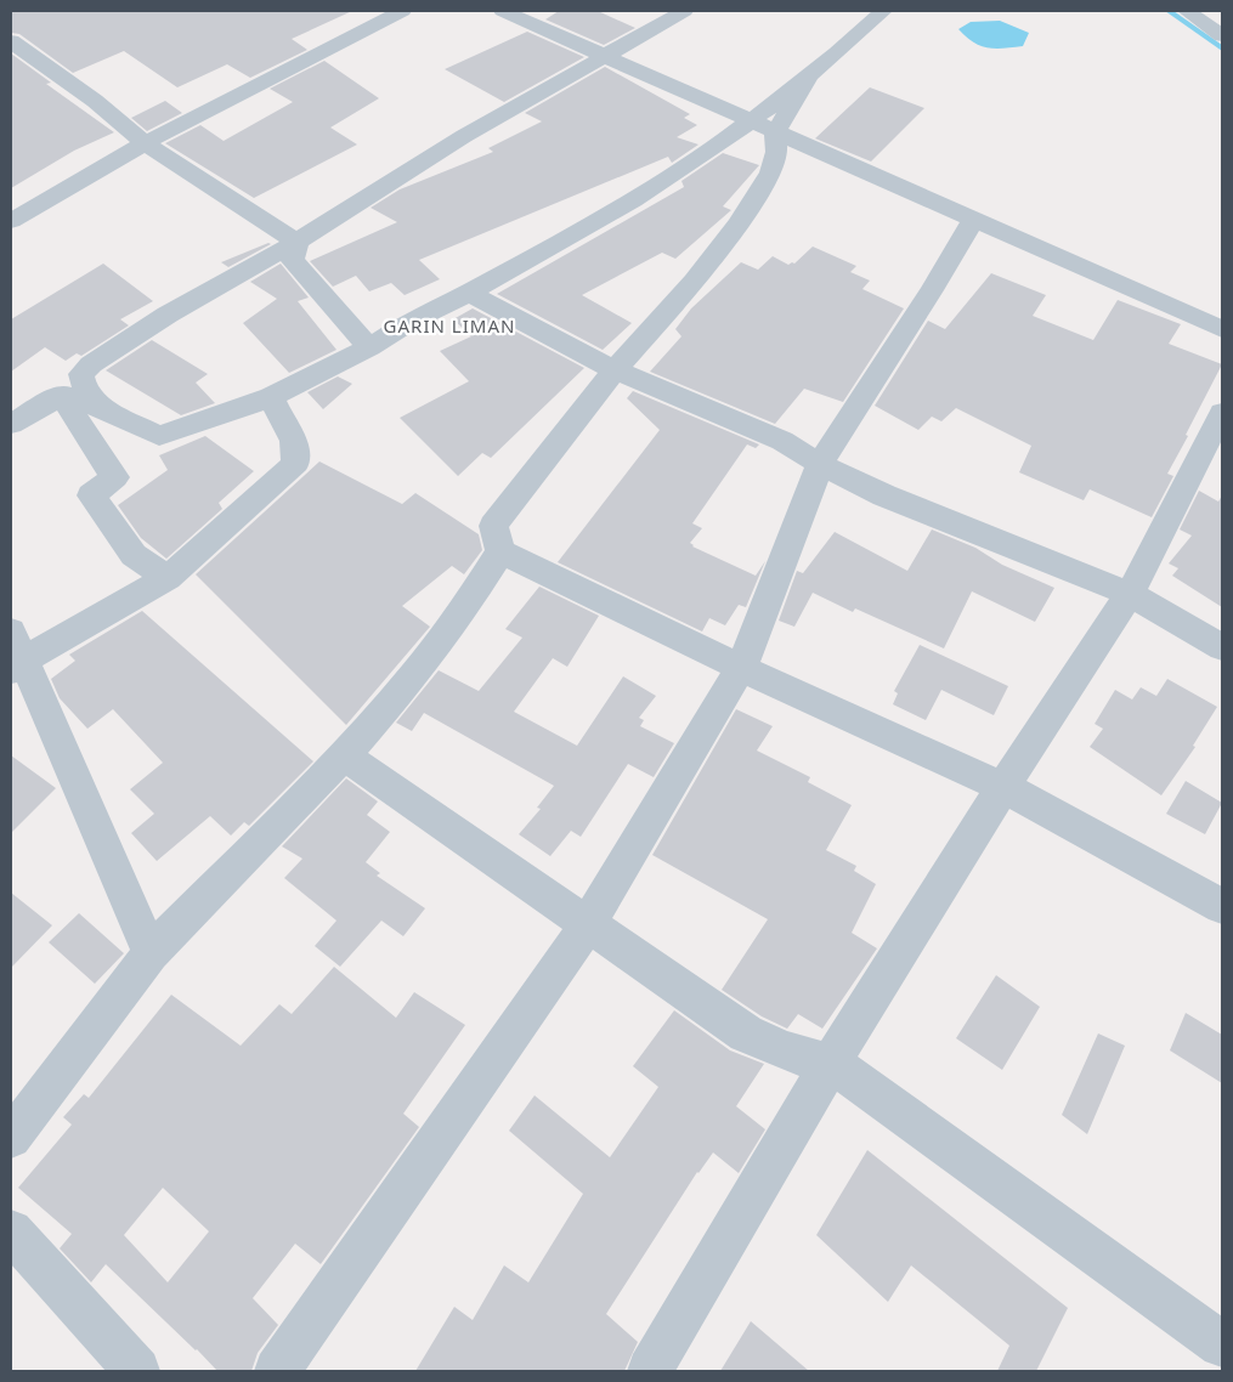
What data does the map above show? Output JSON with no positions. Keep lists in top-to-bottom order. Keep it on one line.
{"districts":["GARIN LIMAN"]}
